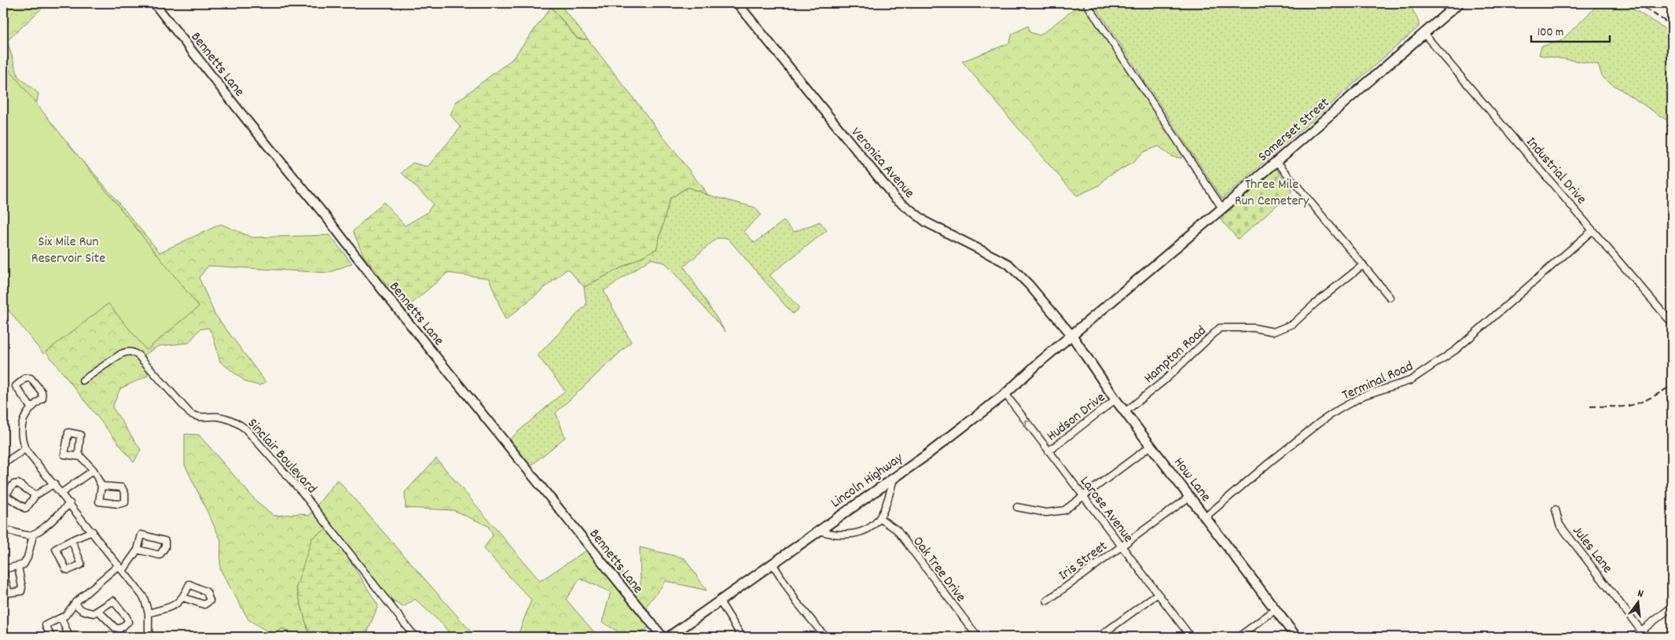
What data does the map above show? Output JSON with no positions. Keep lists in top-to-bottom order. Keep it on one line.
{"streets":{"main road":["Somerset Street","How Lane","Lincoln Highway"],"street":["Bennetts Lane","Veronica Avenue","Industrial Drive","Hampton Road","Terminal Road","Hudson Drive","Sinclair Boulevard","Larose Avenue","Jules Lane","Iris Street","Oak Tree Drive"]},"crossings":[["Somerset Street","Veronica Avenue"],["Somerset Street","Industrial Drive"],["Somerset Street","How Lane"],["Somerset Street","Lincoln Highway"],["Veronica Avenue","How Lane"],["Veronica Avenue","Lincoln Highway"],["Industrial Drive","Terminal Road"],["Hampton Road","How Lane"],["Terminal Road","How Lane"],["Hudson Drive","How Lane"],["Hudson Drive","Larose Avenue"],["How Lane","Lincoln Highway"],["How Lane","Iris Street"],["Lincoln Highway","Larose Avenue"],["Larose Avenue","Iris Street"]],"parks":["Three Mile Run Cemetery","Six Mile Run Reservoir Site"],"scale_bar":"100 m","north":"top"}
